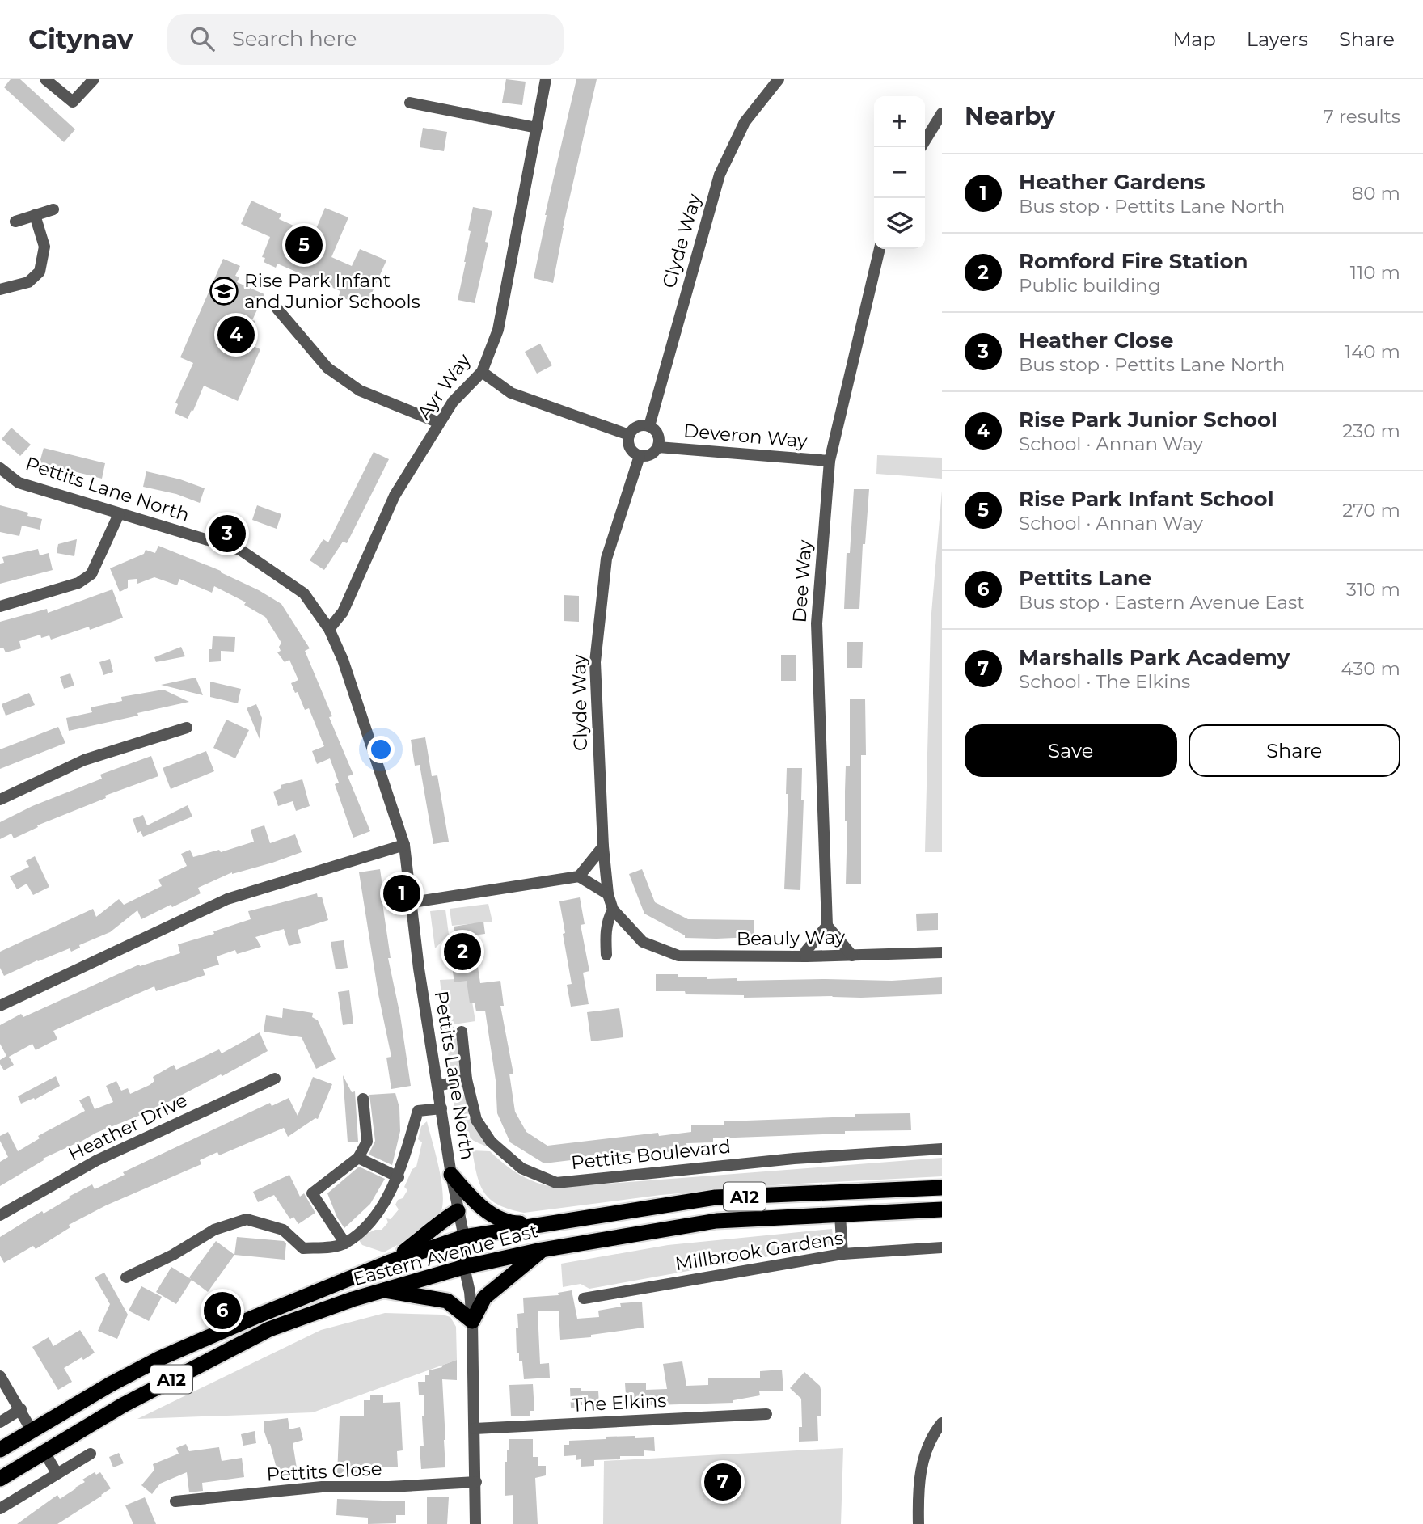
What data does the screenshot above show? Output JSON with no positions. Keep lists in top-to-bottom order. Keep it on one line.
{"streets":{"highway":["A12","Eastern Avenue East"],"street":["Clyde Way","Ayr Way","Deveron Way","Pettits Lane North","Dee Way","Beauly Way","Heather Drive","Pettits Boulevard","Millbrook Gardens","The Elkins","Pettits Close"]},"crossings":[["Clyde Way","Deveron Way"],["Clyde Way","Beauly Way"],["Ayr Way","Pettits Lane North"],["Deveron Way","Dee Way"],["Pettits Lane North","Eastern Avenue East"]],"places":{"school or university":["Rise Park Infant and Junior Schools"]},"page":{"header":"Citynav","search":"Search here","nav":["Map","Layers","Share"],"heading":["Nearby","7 results"],"map_buttons":["+","−"],"list":[{"mark":"1","name":"Heather Gardens","note":"Bus stop · Pettits Lane North","value":"80 m"},{"mark":"2","name":"Romford Fire Station","note":"Public building","value":"110 m"},{"mark":"3","name":"Heather Close","note":"Bus stop · Pettits Lane North","value":"140 m"},{"mark":"4","name":"Rise Park Junior School","note":"School · Annan Way","value":"230 m"},{"mark":"5","name":"Rise Park Infant School","note":"School · Annan Way","value":"270 m"},{"mark":"6","name":"Pettits Lane","note":"Bus stop · Eastern Avenue East","value":"310 m"},{"mark":"7","name":"Marshalls Park Academy","note":"School · The Elkins","value":"430 m"}],"pins":["5","4","3","1","2","6","7"],"buttons":["Save","Share"]}}
